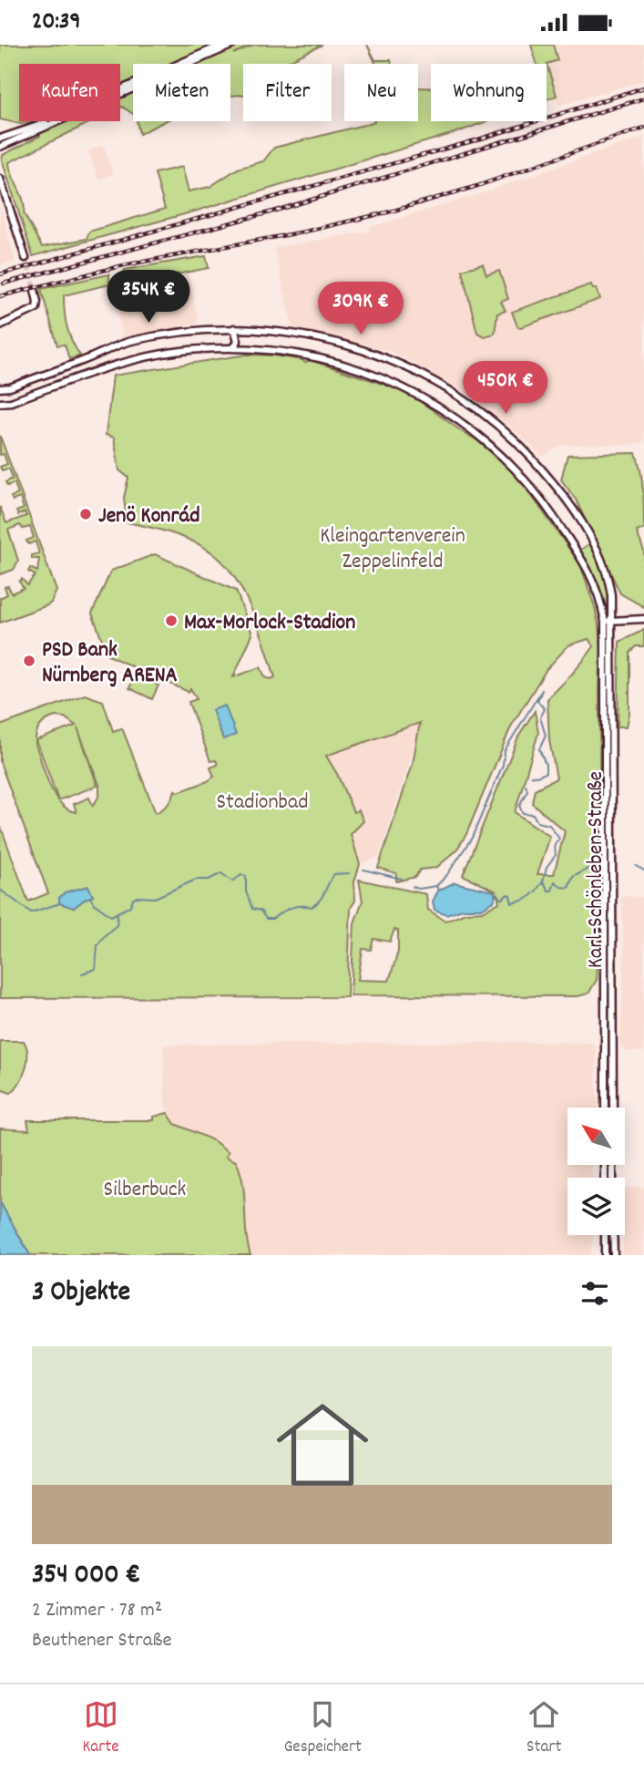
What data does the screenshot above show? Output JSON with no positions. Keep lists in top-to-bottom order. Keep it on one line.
{"streets":{"main road":["Karl-Schönleben-Straße"]},"parks":["Kleingartenverein Zeppelinfeld","Stadionbad","Silberbuck"],"places":["Jenö Konrád","Max-Morlock-Stadion","PSD Bank Nürnberg ARENA"],"north":"top left","page":{"status":"20:39","chip":["Kaufen","Mieten","Filter","Neu","Wohnung"],"price":["354K €","309K €","450K €"],"heading":"3 Objekte","list":[{"name":"354 000 €","note":"2 Zimmer · 78 m² · Beuthener Straße"}],"tabs":["Karte","Gespeichert","Start"]}}
